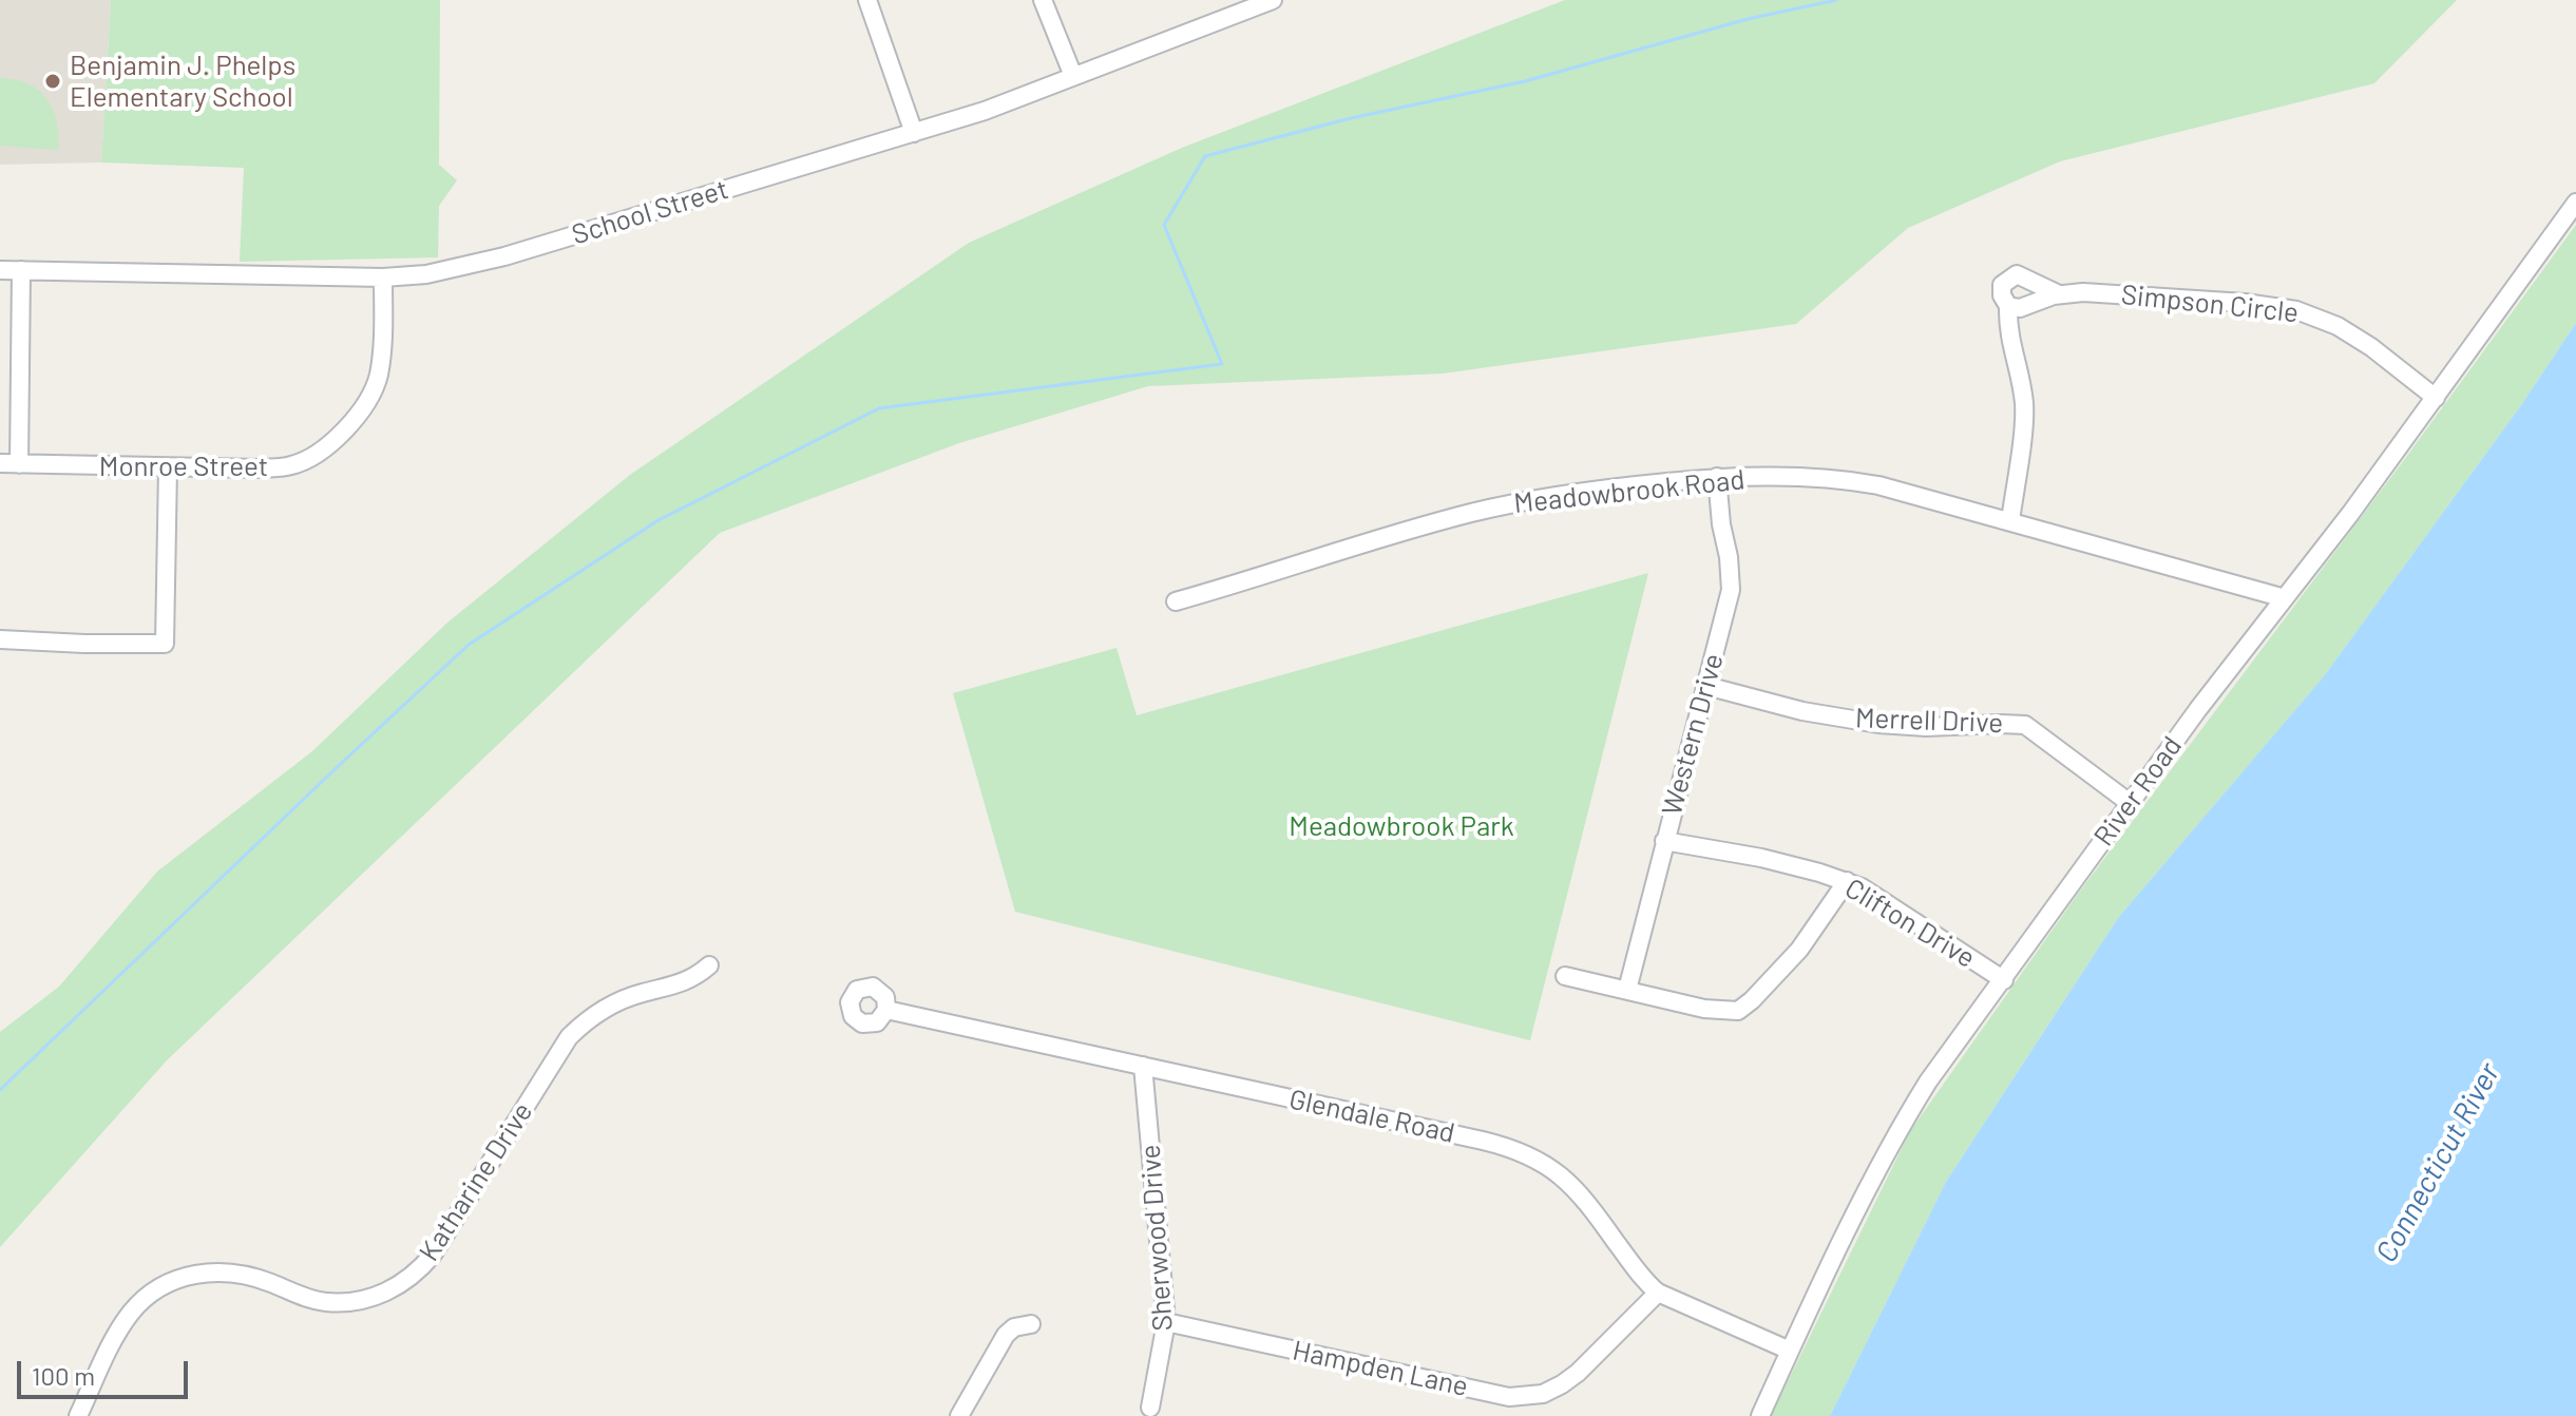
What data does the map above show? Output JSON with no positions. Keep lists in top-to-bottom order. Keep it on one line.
{"streets":{"street":["School Street","Simpson Circle","Monroe Street","Meadowbrook Road","Merrell Drive","Western Drive","River Road","Clifton Drive","Glendale Road","Katharine Drive","Sherwood Drive","Hampden Lane"]},"crossings":[["School Street","Monroe Street"],["Simpson Circle","Meadowbrook Road"],["Simpson Circle","River Road"],["Meadowbrook Road","Western Drive"],["Meadowbrook Road","River Road"],["Merrell Drive","Western Drive"],["Merrell Drive","River Road"],["Western Drive","Clifton Drive"],["River Road","Clifton Drive"],["River Road","Glendale Road"],["Glendale Road","Sherwood Drive"],["Glendale Road","Hampden Lane"],["Sherwood Drive","Hampden Lane"]],"water":["Connecticut River"],"parks":["Meadowbrook Park"],"places":["Benjamin J. Phelps Elementary School"],"scale_bar":"100 m"}
